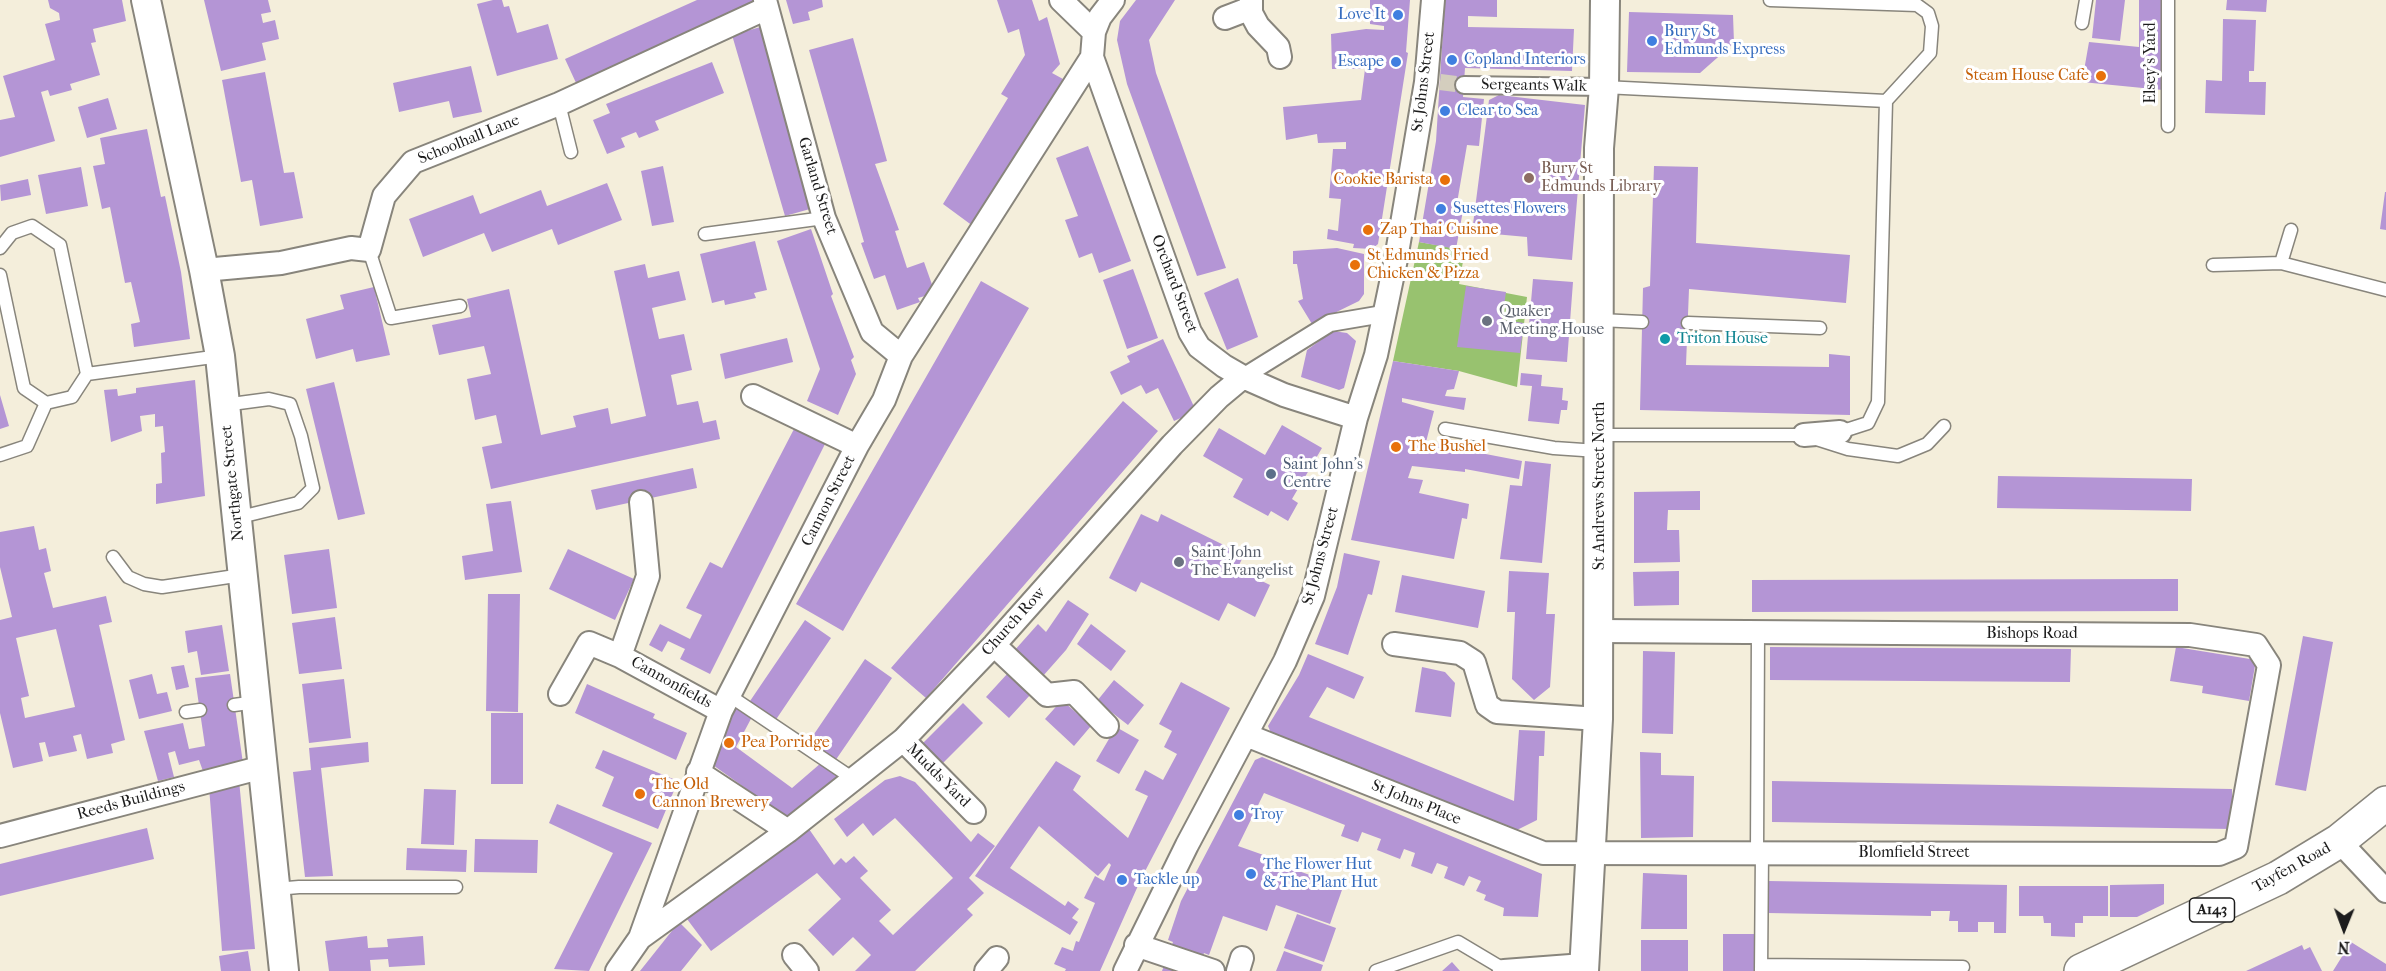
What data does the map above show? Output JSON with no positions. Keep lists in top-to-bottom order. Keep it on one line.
{"streets":{"main road":["Tayfen Road","A143"],"street":["St Johns Street","Sergeants Walk","Schoolhall Lane","Garland Street","Orchard Street","Northgate Street","St Andrews Street North","Cannon Street","Church Row","Bishops Road","Cannonfields","Mudds Yard","Reeds Buildings","St Johns Place","Blomfield Street"],"lane":["Elsey's Yard"]},"crossings":[["St Johns Street","Orchard Street"],["St Johns Street","Church Row"],["St Johns Street","St Johns Place"],["Sergeants Walk","St Andrews Street North"],["Schoolhall Lane","Garland Street"],["Garland Street","Cannon Street"],["Orchard Street","Cannon Street"],["Orchard Street","Church Row"],["Northgate Street","Reeds Buildings"],["St Andrews Street North","Bishops Road"],["St Andrews Street North","St Johns Place"],["St Andrews Street North","Blomfield Street"],["Cannon Street","Church Row"],["Cannon Street","Cannonfields"],["Church Row","Mudds Yard"],["Bishops Road","Blomfield Street"],["St Johns Place","Blomfield Street"],["Tayfen Road","A143"]],"places":["Love It","Bury St Edmunds Express","Copland Interiors","Escape","Steam House Cafe","Clear to Sea","Bury St Edmunds Library","Cookie Barista","Susettes Flowers","Zap Thai Cuisine","St Edmunds Fried Chicken & Pizza","Quaker Meeting House","Triton House","The Bushel","Saint John's Centre","Saint John The Evangelist","Pea Porridge","The Old Cannon Brewery","Troy","The Flower Hut & The Plant Hut","Tackle up"],"north":"bottom"}
